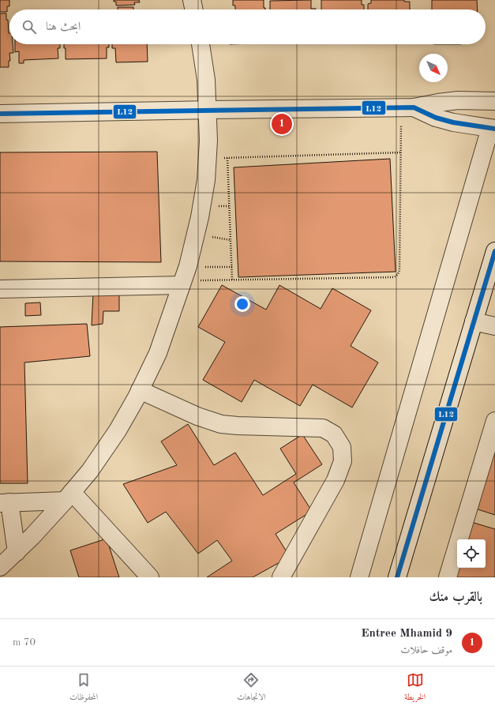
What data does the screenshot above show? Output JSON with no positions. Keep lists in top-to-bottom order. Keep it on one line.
{"lines":["transit line L12"],"north":"bottom right","page":{"search":"ابحث هنا","pins":"1","heading":"بالقرب منك","list":[{"mark":"1","name":"Entree Mhamid 9","note":"موقف حافلات","value":"70 m"}],"nav":["الخريطة","الاتجاهات","المحفوظات"]}}
